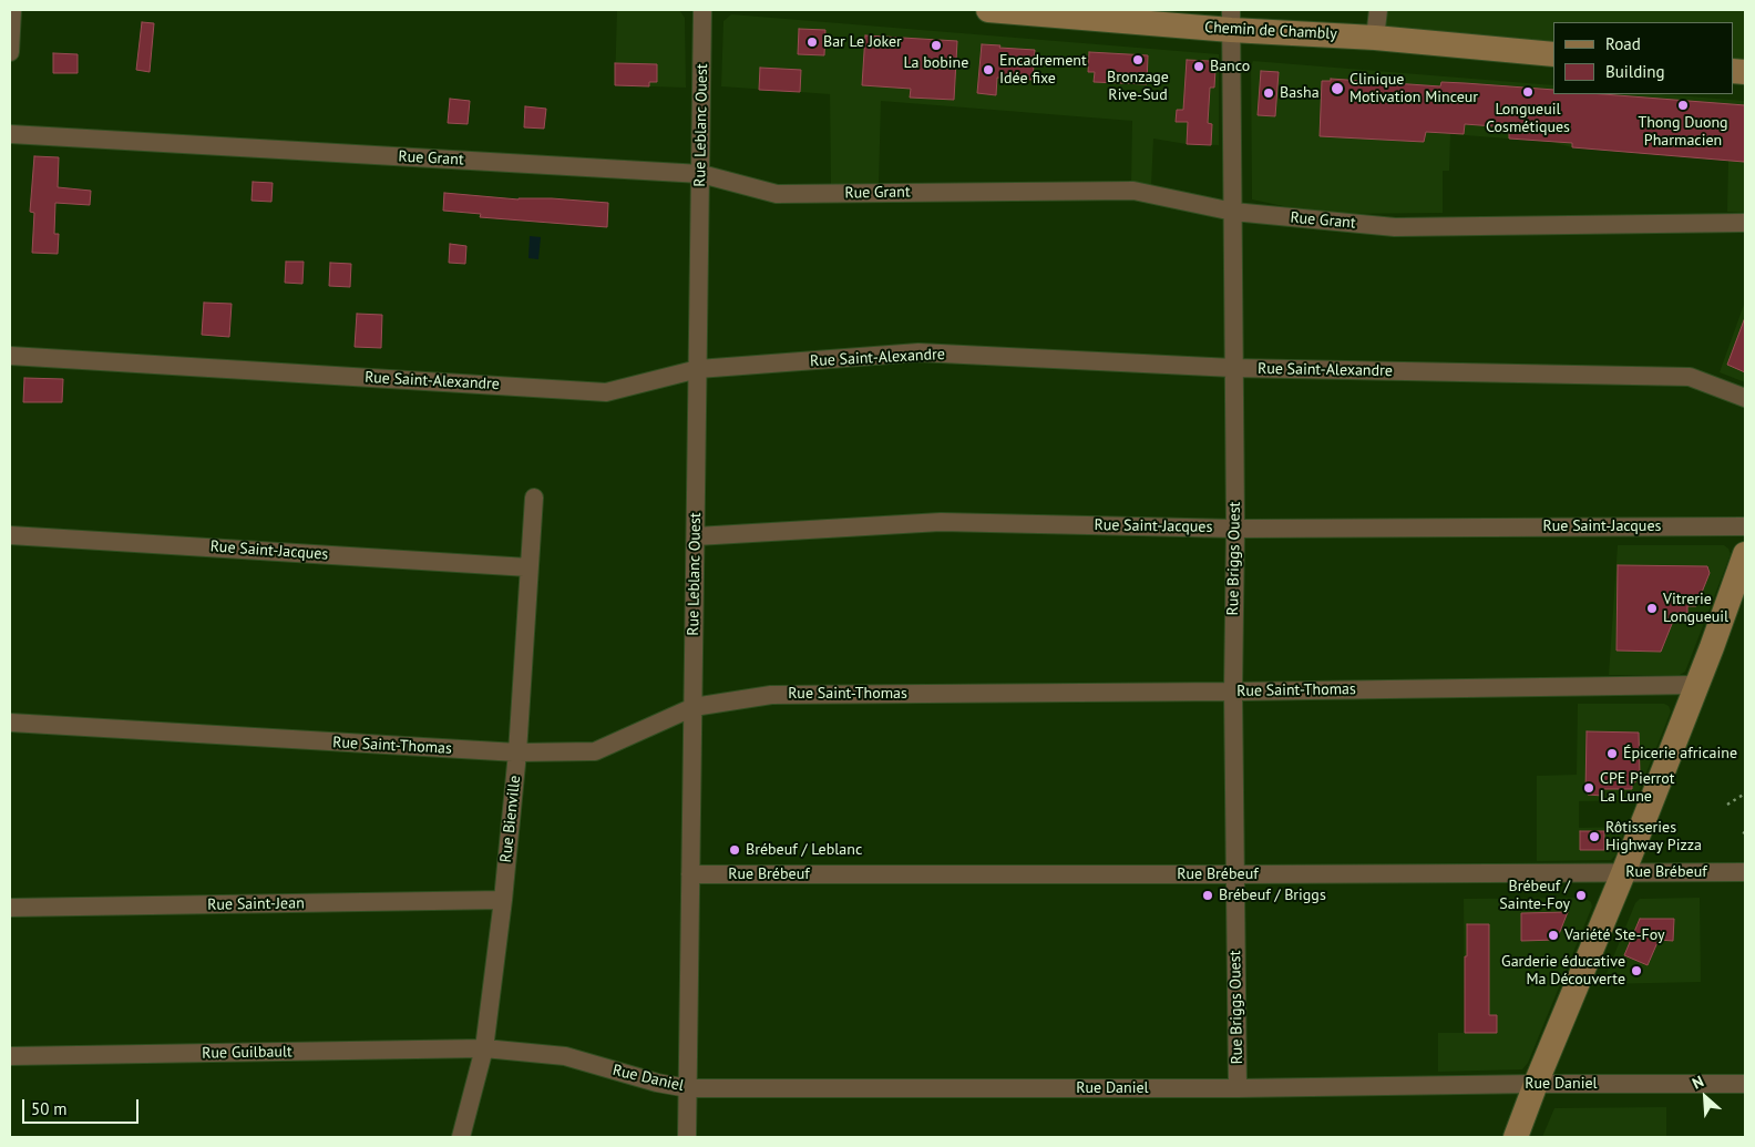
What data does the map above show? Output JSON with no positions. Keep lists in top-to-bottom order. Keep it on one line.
{"streets":{"street":["Chemin de Chambly","Rue Leblanc Ouest","Rue Grant","Rue Saint-Alexandre","Rue Saint-Jacques","Rue Briggs Ouest","Rue Saint-Thomas","Rue Bienville","Rue Brébeuf","Rue Saint-Jean","Rue Guilbault","Rue Daniel"]},"crossings":[["Chemin de Chambly","Rue Briggs Ouest"],["Rue Leblanc Ouest","Rue Grant"],["Rue Leblanc Ouest","Rue Saint-Alexandre"],["Rue Leblanc Ouest","Rue Saint-Jacques"],["Rue Leblanc Ouest","Rue Saint-Thomas"],["Rue Leblanc Ouest","Rue Brébeuf"],["Rue Leblanc Ouest","Rue Daniel"],["Rue Grant","Rue Briggs Ouest"],["Rue Saint-Alexandre","Rue Briggs Ouest"],["Rue Saint-Jacques","Rue Briggs Ouest"],["Rue Saint-Jacques","Rue Bienville"],["Rue Briggs Ouest","Rue Saint-Thomas"],["Rue Briggs Ouest","Rue Brébeuf"],["Rue Briggs Ouest","Rue Daniel"],["Rue Saint-Thomas","Rue Bienville"],["Rue Bienville","Rue Saint-Jean"],["Rue Bienville","Rue Guilbault"],["Rue Bienville","Rue Daniel"],["Rue Guilbault","Rue Daniel"]],"places":["Bar Le Joker","La bobine","Bronzage Rive-Sud","Banco","Encadrement Idée fixe","Clinique Motivation Minceur","Longueuil Cosmétiques","Basha","Thong Duong Pharmacien","Vitrerie Longueuil","Épicerie africaine","CPE Pierrot La Lune","Rôtisseries Highway Pizza","Brébeuf / Leblanc","Brébeuf / Briggs","Brébeuf / Sainte-Foy","Variété Ste-Foy","Garderie éducative Ma Découverte"],"legend":["Road","Building"],"scale_bar":"50 m","north":"top left"}
